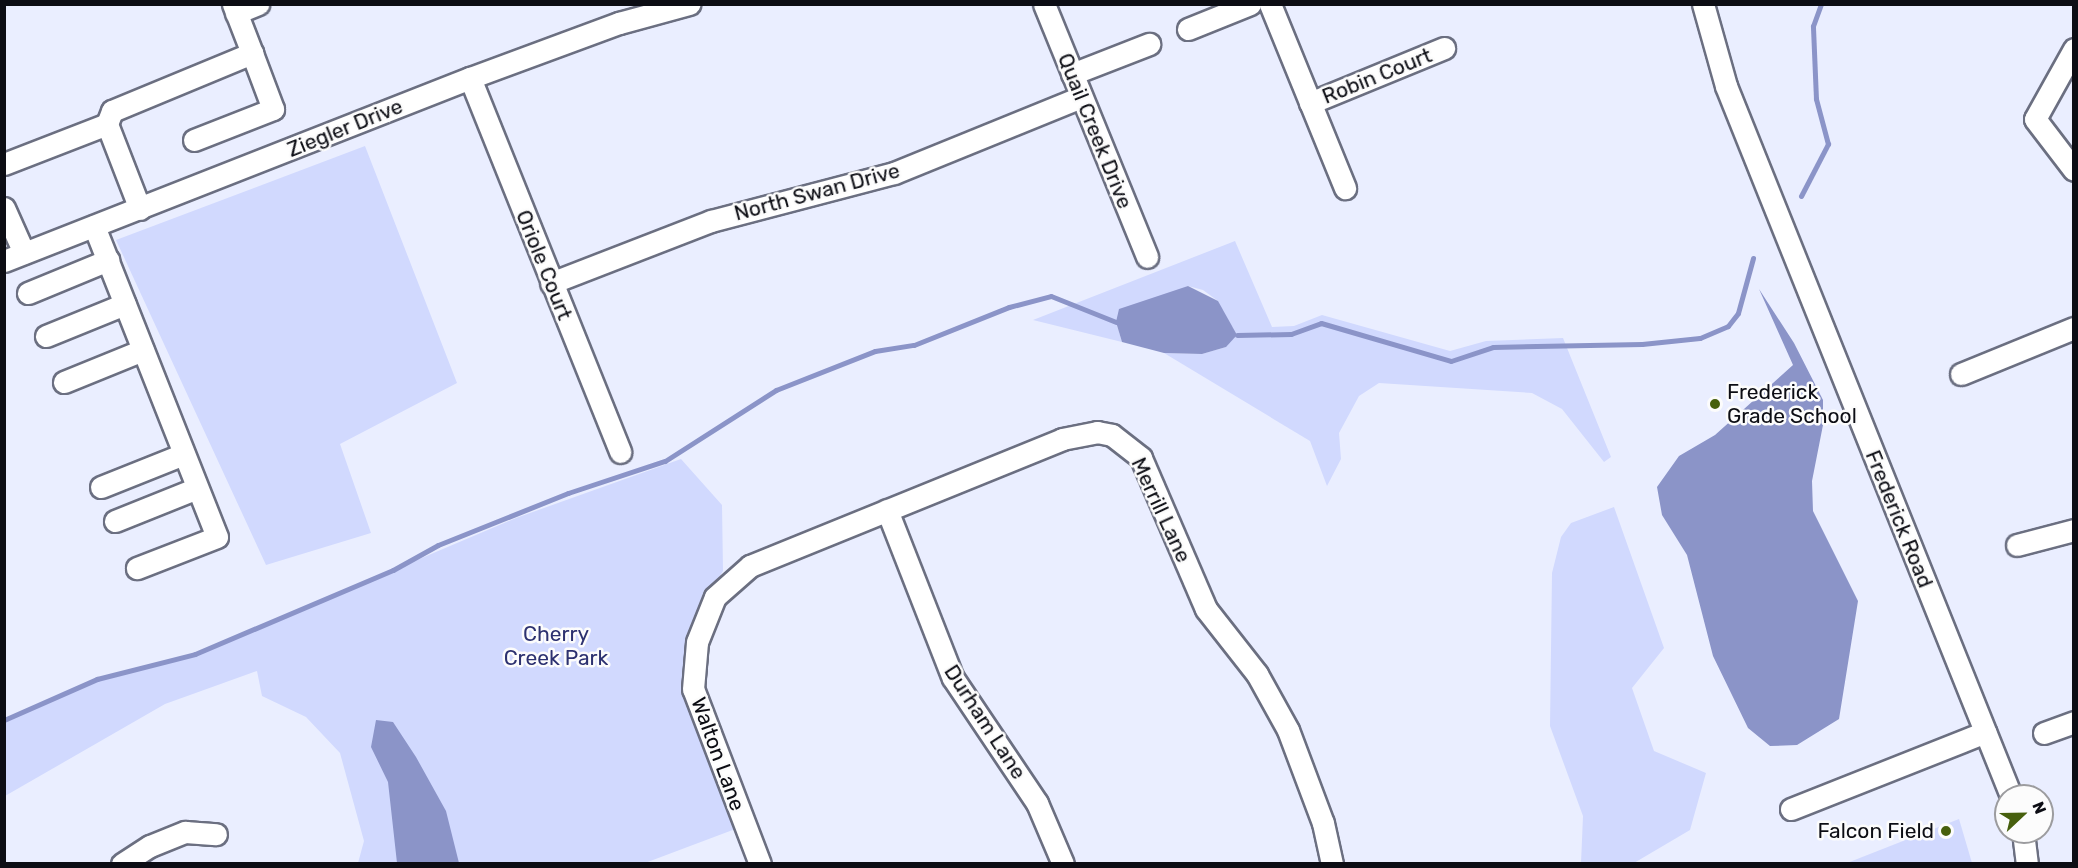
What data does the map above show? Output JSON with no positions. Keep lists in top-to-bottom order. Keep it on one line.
{"streets":{"street":["Robin Court","Ziegler Drive","Quail Creek Drive","North Swan Drive","Oriole Court","Merrill Lane","Frederick Road","Durham Lane","Walton Lane"]},"crossings":[["Ziegler Drive","Oriole Court"],["Quail Creek Drive","North Swan Drive"],["North Swan Drive","Oriole Court"],["Merrill Lane","Durham Lane"],["Merrill Lane","Walton Lane"]],"parks":["Cherry Creek Park"],"places":["Frederick Grade School","Falcon Field"],"north":"right"}
